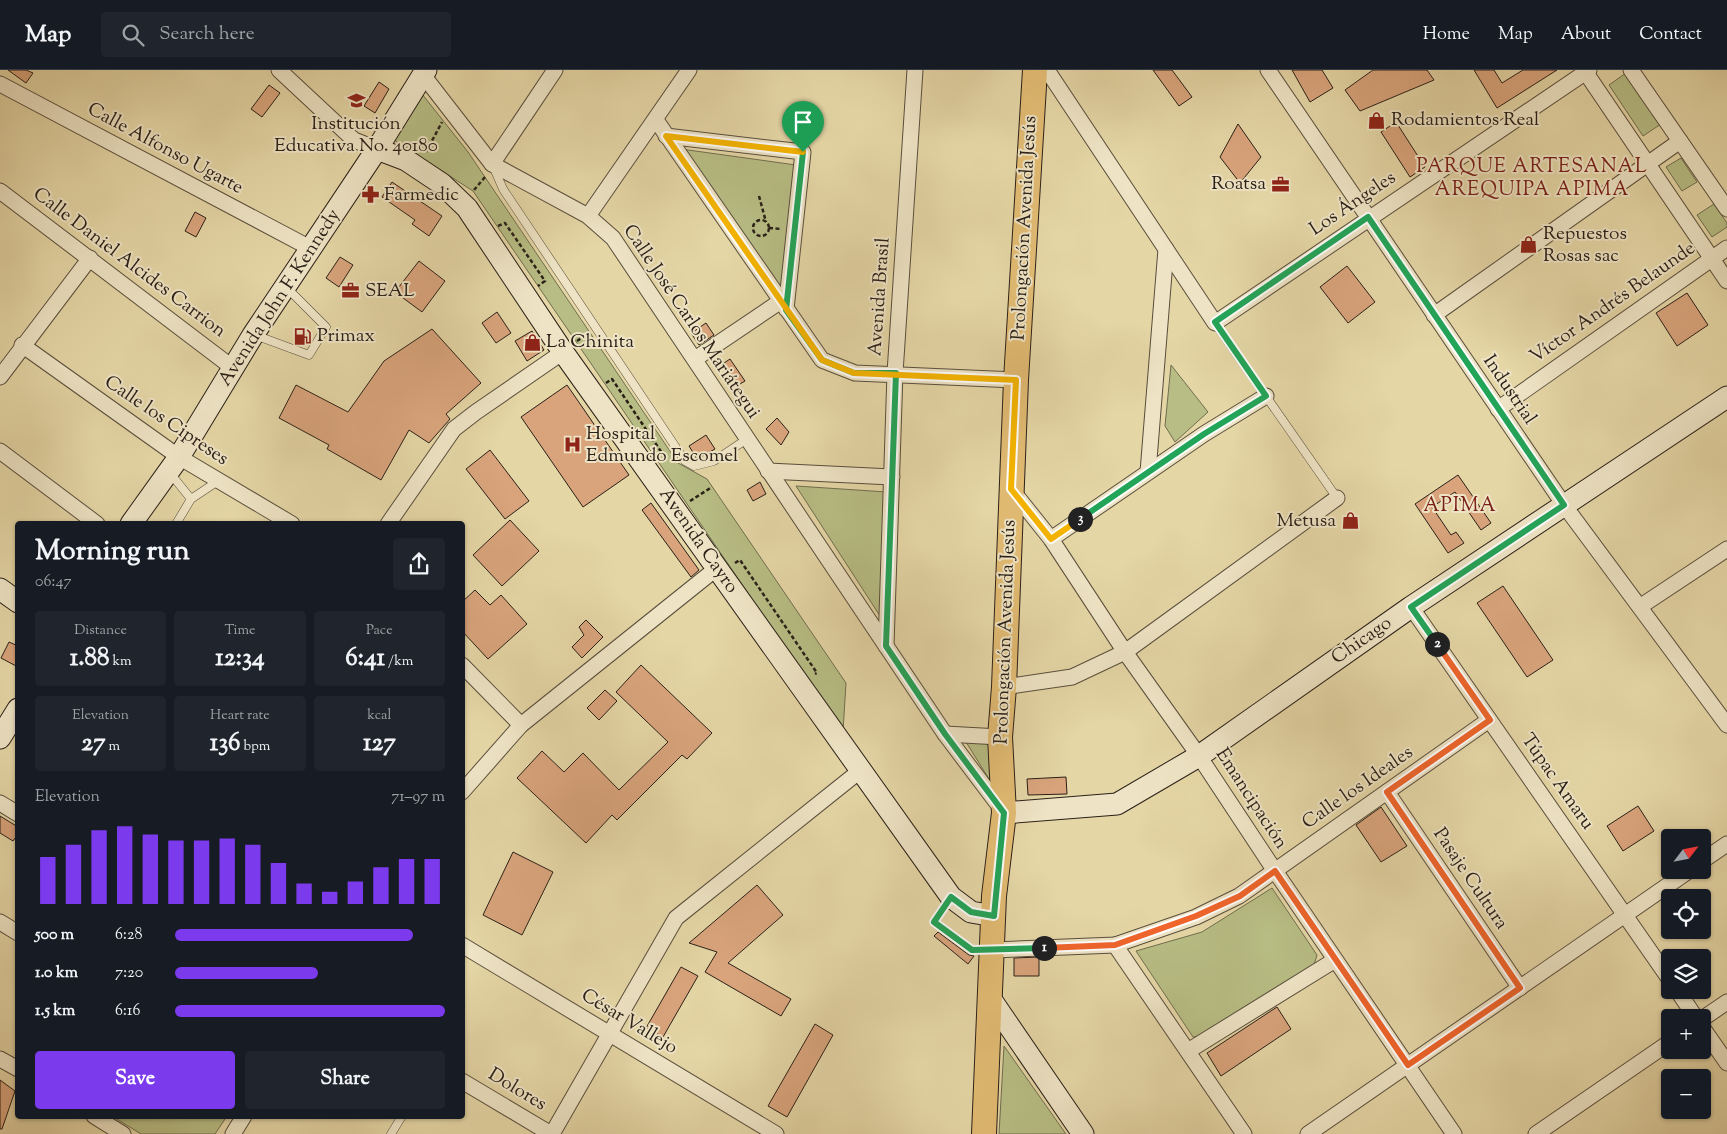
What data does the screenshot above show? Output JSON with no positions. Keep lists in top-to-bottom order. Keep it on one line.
{"streets":{"main road":["Prolongación Avenida Jesús","Avenida John F. Kennedy","Avenida Cayro","Chicago"],"street":["Calle Alfonso Ugarte","Los Ángeles","Calle Daniel Alcides Carrion","Avenida Brasil","Víctor Andrés Belaunde","Calle José Carlos Mariátegui","Industrial","Calle los Cipreses","Túpac Amaru","Calle los Ideales","Emancipación","Pasaje Cultura","César Vallejo","Dolores"]},"crossings":[["Calle Alfonso Ugarte","Avenida John F. Kennedy"],["Los Ángeles","Industrial"],["Prolongación Avenida Jesús","Calle José Carlos Mariátegui"],["Prolongación Avenida Jesús","Avenida Cayro"],["Prolongación Avenida Jesús","Chicago"],["Prolongación Avenida Jesús","Calle los Ideales"],["Prolongación Avenida Jesús","Emancipación"],["Calle Daniel Alcides Carrion","Avenida John F. Kennedy"],["Avenida Brasil","Calle José Carlos Mariátegui"],["Avenida John F. Kennedy","Calle los Cipreses"],["Avenida John F. Kennedy","Avenida Cayro"],["Víctor Andrés Belaunde","Industrial"],["Calle José Carlos Mariátegui","Chicago"],["Industrial","Chicago"],["Chicago","Túpac Amaru"],["Chicago","Emancipación"],["Túpac Amaru","Calle los Ideales"],["Calle los Ideales","Emancipación"],["Calle los Ideales","Pasaje Cultura"]],"districts":["PARQUE ARTESANAL AREQUIPA APIMA","APIMA"],"places":{"school or university":["Institución Educativa No. 40180"],"shop":["Rodamientos Real","Repuestos Rosas sac","La Chinita","Metusa"],"office":["Roatsa","SEAL"],"pharmacy":["Farmedic"],"fuel station":["Primax"],"hospital":["Hospital Edmundo Escomel"]},"north":"top right","page":{"header":"Map","search":"Search here","nav":["Home","Map","About","Contact"],"pins":["3","2","1"],"heading":["Morning run","06:47"],"stats":[["Distance","1.88 km"],["Time","12:34"],["Pace","6:41 /km"],["Elevation","27 m"],["Heart rate","136 bpm"],["kcal","127"]],"chart":["Elevation","71–97 m"],"map_buttons":["+","−"],"list":[{"name":"500 m","note":"6:28"},{"name":"1.0 km","note":"7:20"},{"name":"1.5 km","note":"6:16"}],"buttons":["Save","Share"]}}
